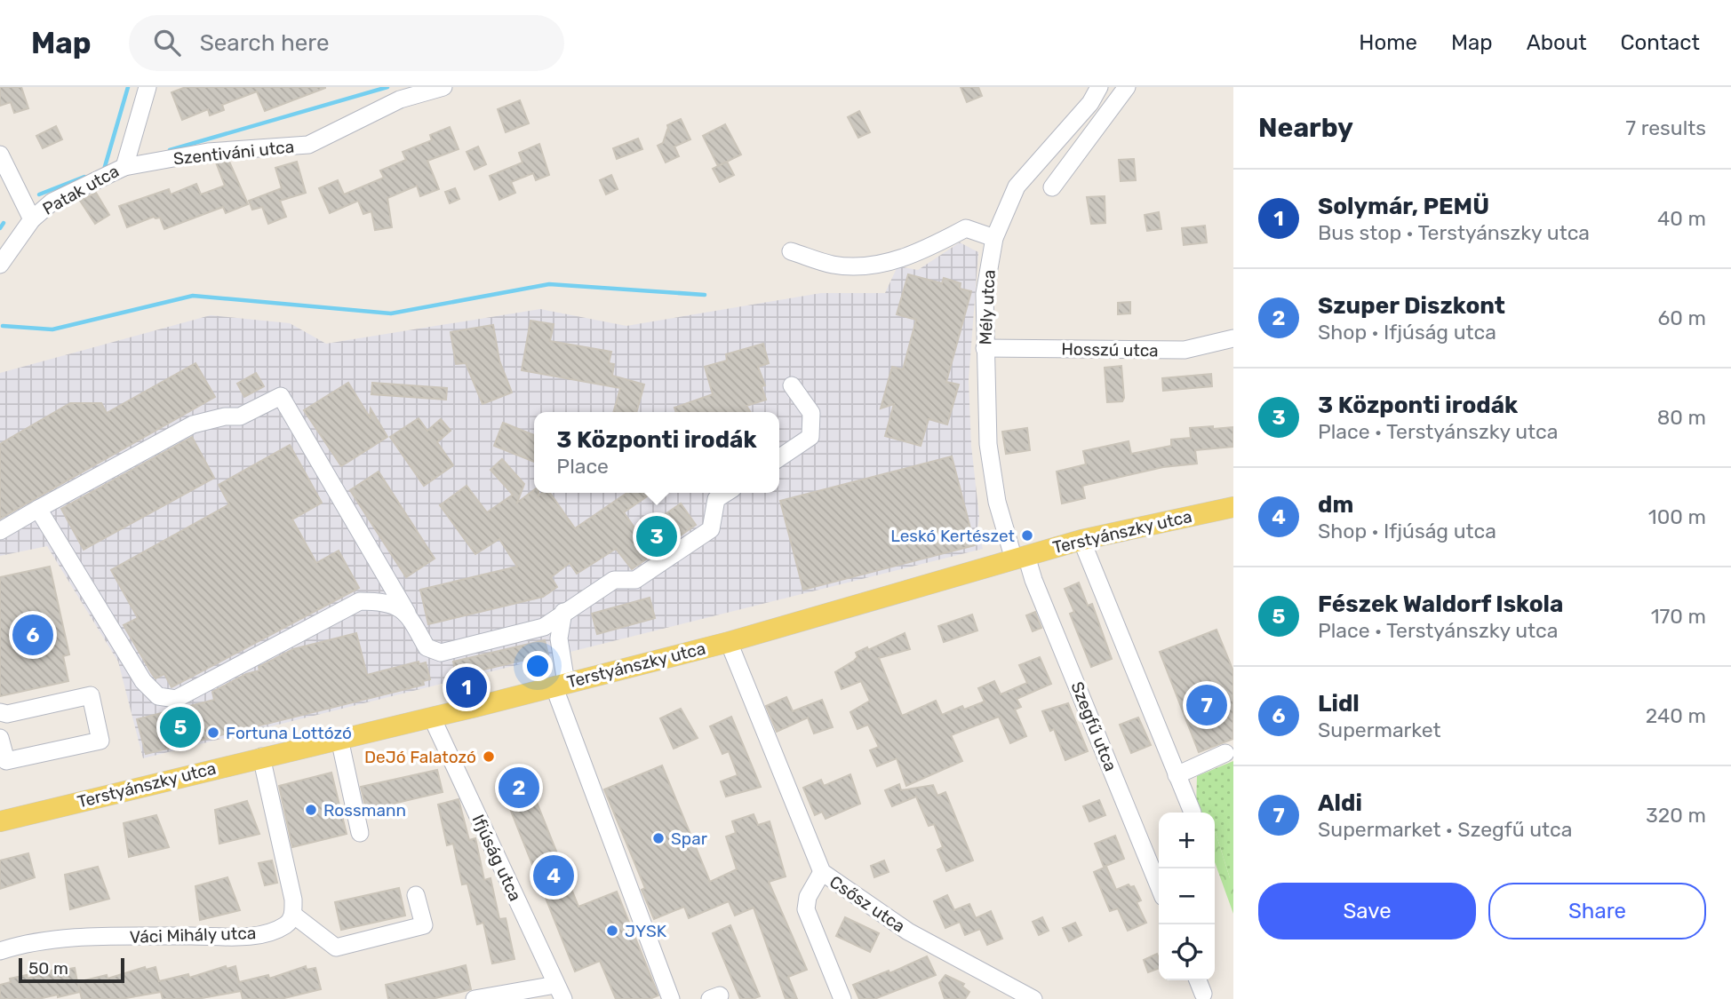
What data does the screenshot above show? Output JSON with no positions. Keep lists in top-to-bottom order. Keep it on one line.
{"streets":{"main road":["Terstyánszky utca"],"street":["Szentiváni utca","Patak utca","Mély utca","Hosszú utca","Szegfű utca","Ifjúság utca","Csősz utca","Váci Mihály utca"]},"crossings":[["Szentiváni utca","Patak utca"],["Mély utca","Hosszú utca"],["Mély utca","Terstyánszky utca"],["Mély utca","Szegfű utca"],["Terstyánszky utca","Szegfű utca"],["Terstyánszky utca","Ifjúság utca"],["Terstyánszky utca","Csősz utca"]],"places":["Leskó Kertészet","Fortuna Lottózó","DeJó Falatozó","Rossmann","Spar","JYSK"],"scale_bar":"50 m","page":{"header":"Map","search":"Search here","nav":["Home","Map","About","Contact"],"heading":["Nearby","7 results"],"list":[{"mark":"1","name":"Solymár, PEMÜ","note":"Bus stop · Terstyánszky utca","value":"40 m"},{"mark":"2","name":"Szuper Diszkont","note":"Shop · Ifjúság utca","value":"60 m"},{"mark":"3","name":"3 Központi irodák","note":"Place · Terstyánszky utca","value":"80 m"},{"mark":"4","name":"dm","note":"Shop · Ifjúság utca","value":"100 m"},{"mark":"5","name":"Fészek Waldorf Iskola","note":"Place · Terstyánszky utca","value":"170 m"},{"mark":"6","name":"Lidl","note":"Supermarket","value":"240 m"},{"mark":"7","name":"Aldi","note":"Supermarket · Szegfű utca","value":"320 m"}],"popup":["3 Központi irodák","Place"],"pins":["3","6","1","7","5","2","4"],"map_buttons":["+","−"],"buttons":["Save","Share"],"scale":"50 m"}}
